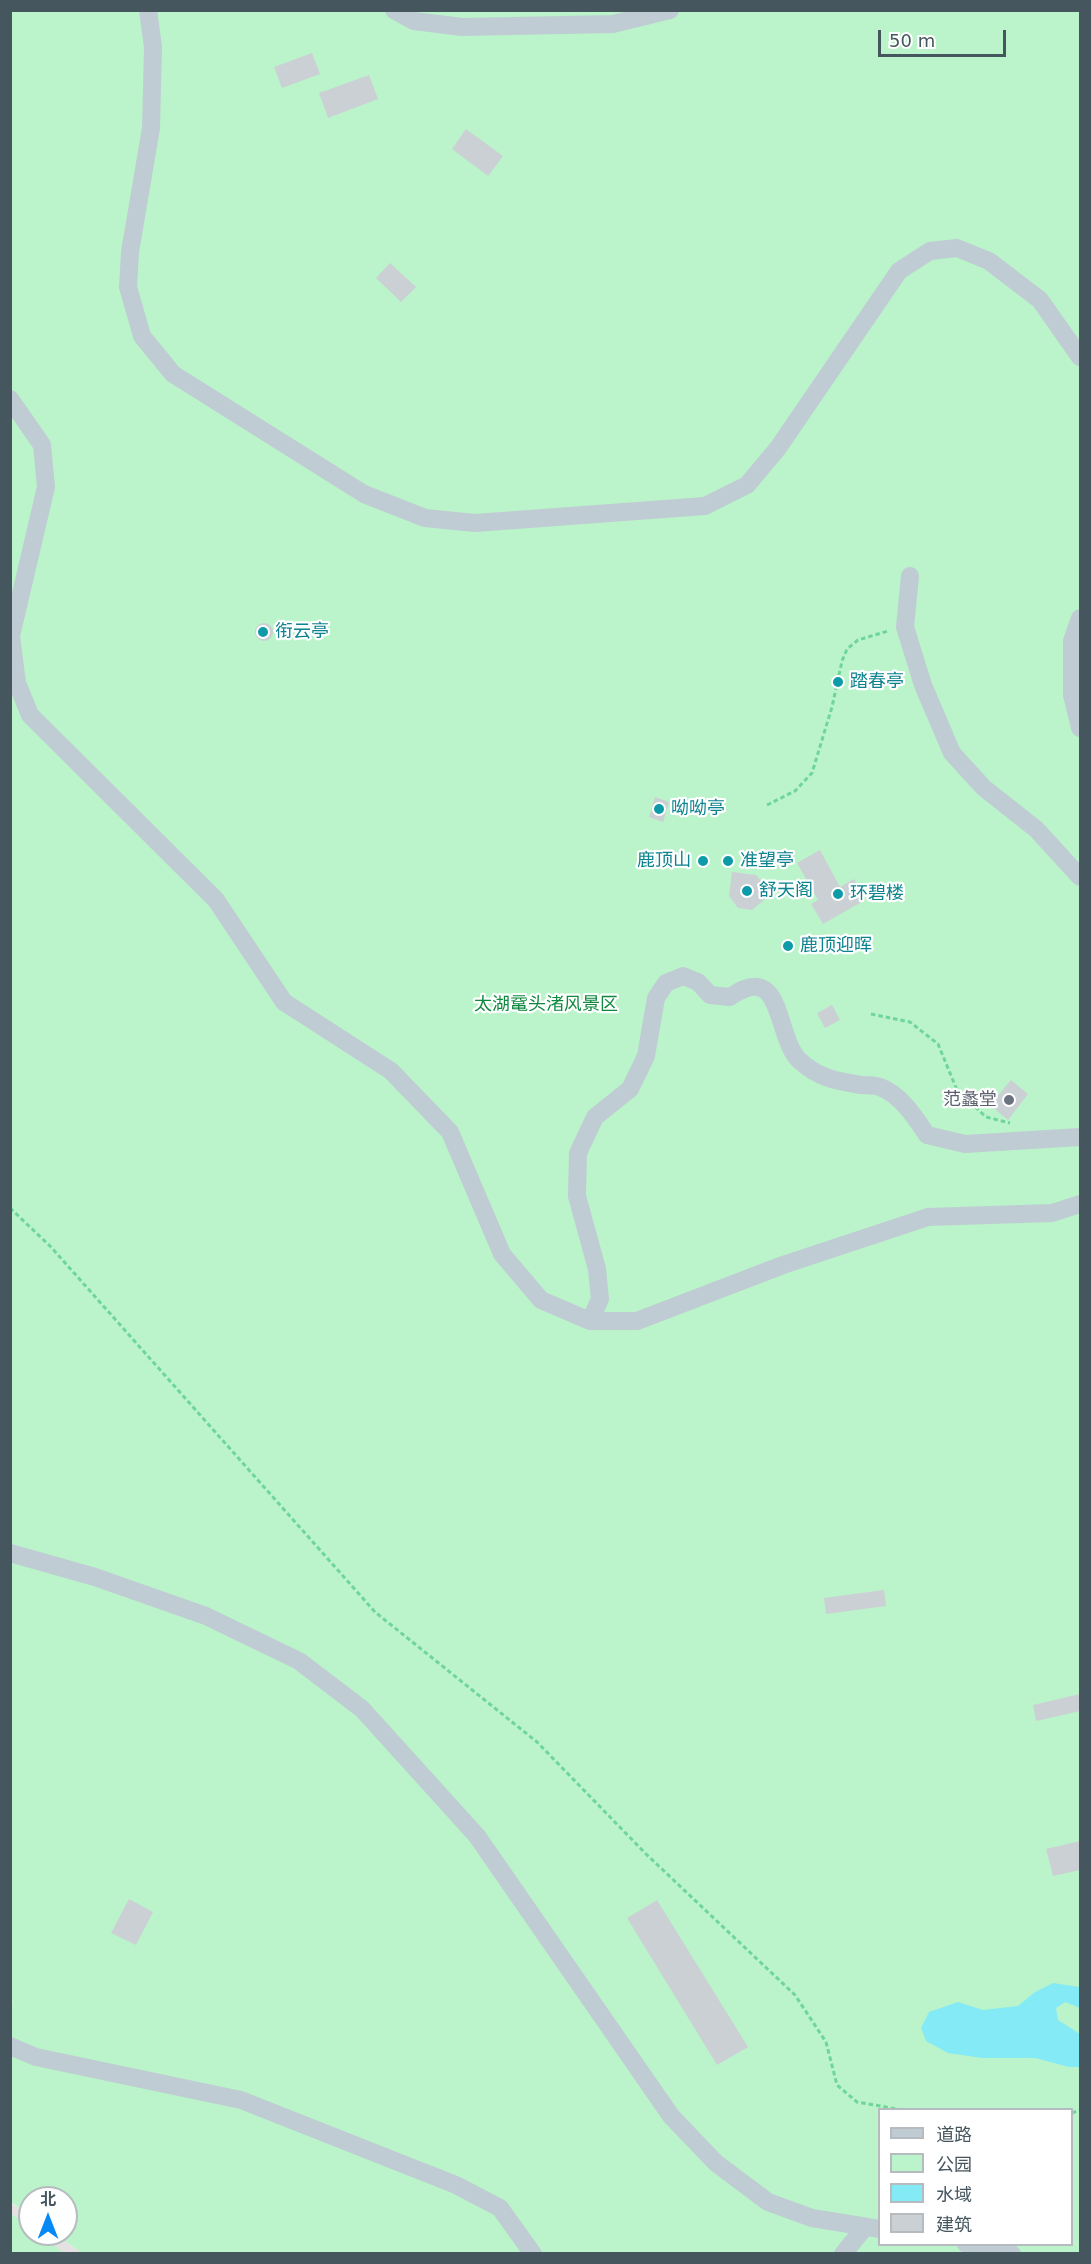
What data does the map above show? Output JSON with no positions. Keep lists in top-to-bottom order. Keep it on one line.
{"parks":["太湖鼋头渚风景区"],"places":["衔云亭","踏春亭","呦呦亭","鹿顶山","准望亭","舒天阁","环碧楼","鹿顶迎晖","范蠡堂"],"legend":["道路","公园","水域","建筑"],"scale_bar":"50 m","north":"top"}
